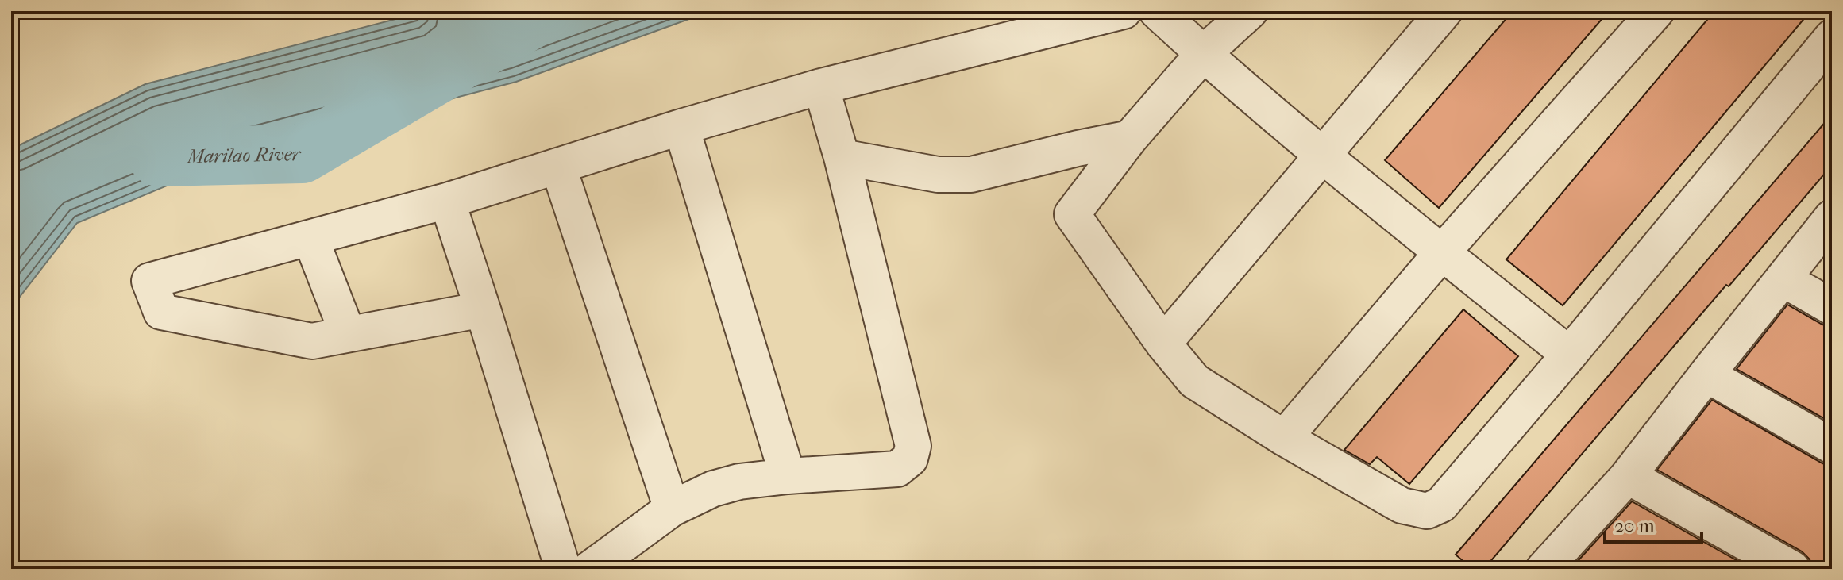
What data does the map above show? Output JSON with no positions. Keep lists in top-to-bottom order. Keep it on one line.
{"water":["Marilao River"],"scale_bar":"20 m"}
